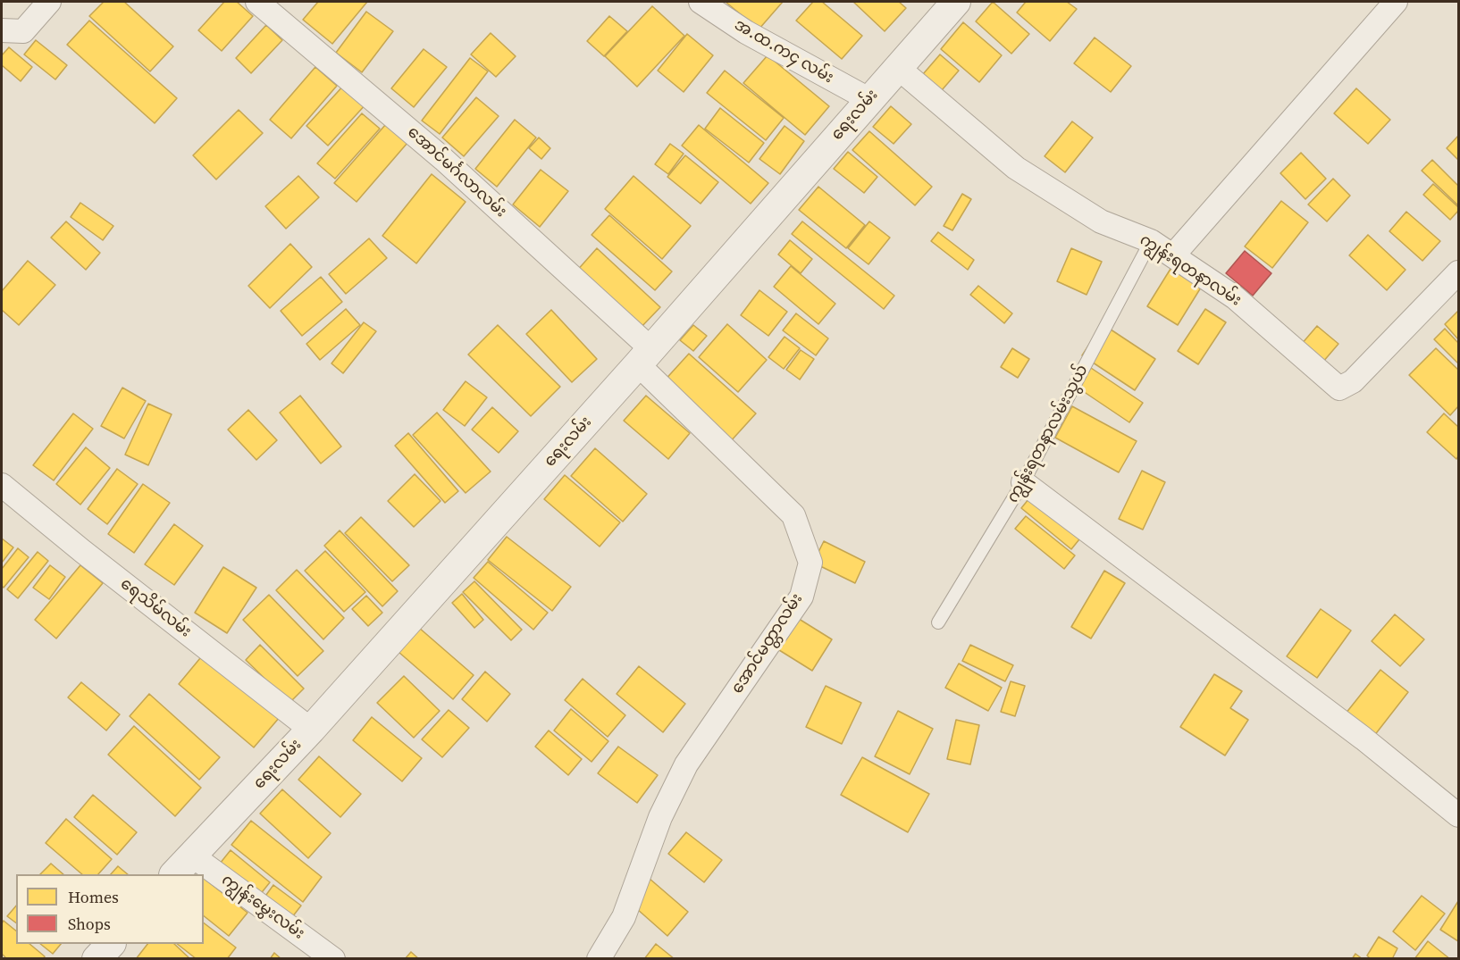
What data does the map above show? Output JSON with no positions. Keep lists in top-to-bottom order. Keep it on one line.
{"streets":{"street":["အ.ထ.က၄ လမ်း","ရေးလမ်း","အောင်မင်္ဂလာလမ်း","ကျွန်းရတနာလမ်း","ရေသိမ်လမ်း","အောင်မတ္တာလမ်း","ကျွန်းမွှေးလမ်း"],"lane":["ကျွန်းရတနာလမ်းသွယ်"]},"crossings":[["အ.ထ.က၄ လမ်း","ရေးလမ်း"],["ရေးလမ်း","အောင်မင်္ဂလာလမ်း"],["ရေးလမ်း","ကျွန်းရတနာလမ်း"],["ရေးလမ်း","ရေသိမ်လမ်း"],["ရေးလမ်း","အောင်မတ္တာလမ်း"],["ရေးလမ်း","ကျွန်းမွှေးလမ်း"],["အောင်မင်္ဂလာလမ်း","အောင်မတ္တာလမ်း"],["ကျွန်းရတနာလမ်း","ကျွန်းရတနာလမ်းသွယ်"]],"legend":["Homes","Shops"]}
